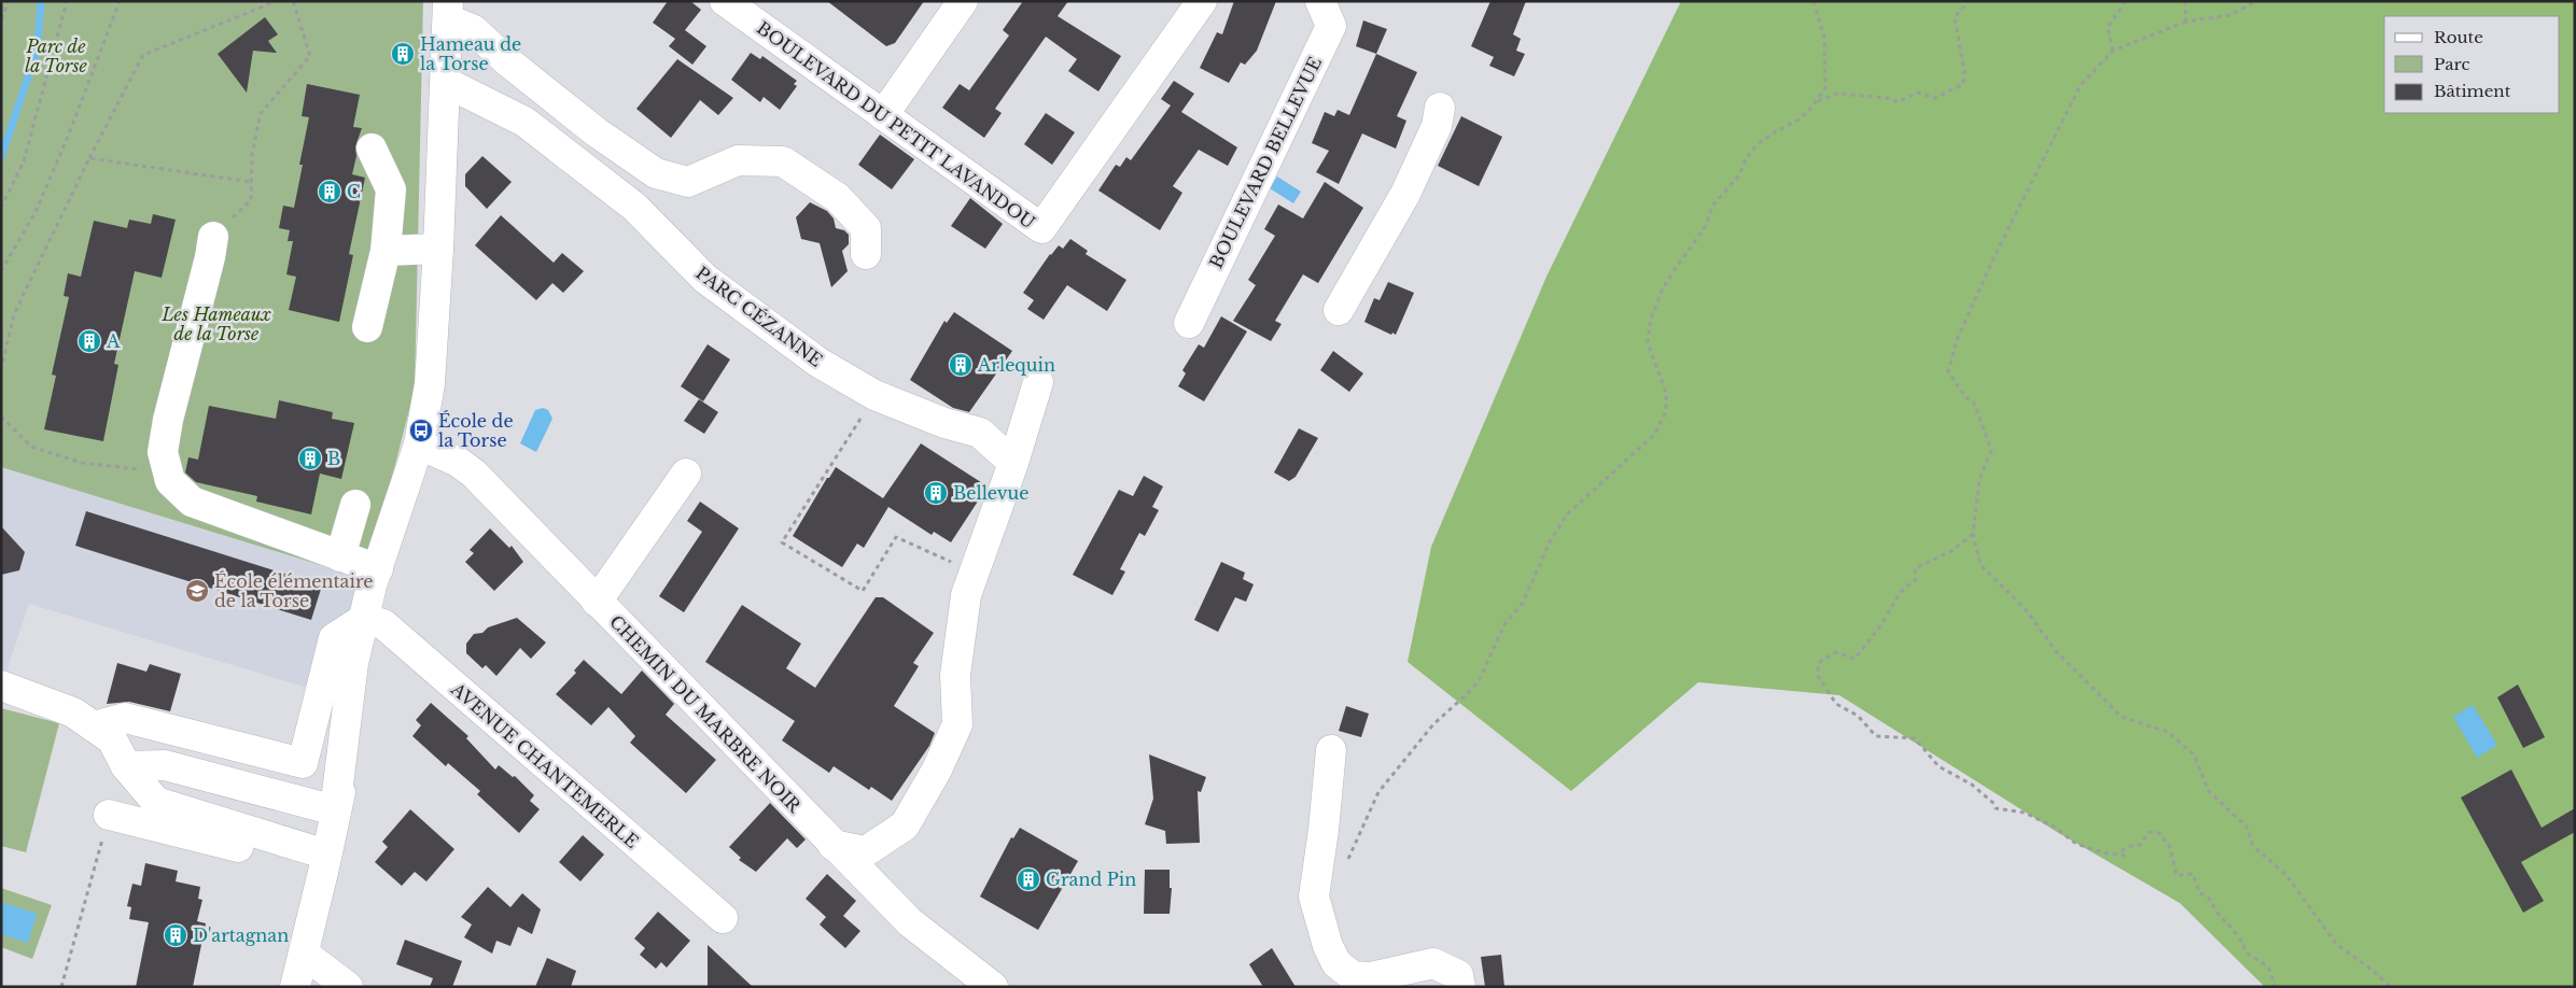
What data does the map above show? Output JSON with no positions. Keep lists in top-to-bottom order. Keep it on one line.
{"streets":{"street":["BOULEVARD DU PETIT LAVANDOU","BOULEVARD BELLEVUE","PARC CÉZANNE","CHEMIN DU MARBRE NOIR","AVENUE CHANTEMERLE"]},"parks":["Parc de la Torse","Les Hameaux de la Torse"],"places":{"building":["Hameau de la Torse","C","A","Arlequin","B","Bellevue","Grand Pin","D'artagnan"],"bus stop":["École de la Torse"],"school or university":["École élémentaire de la Torse"]},"legend":["Route","Parc","Bâtiment"]}
